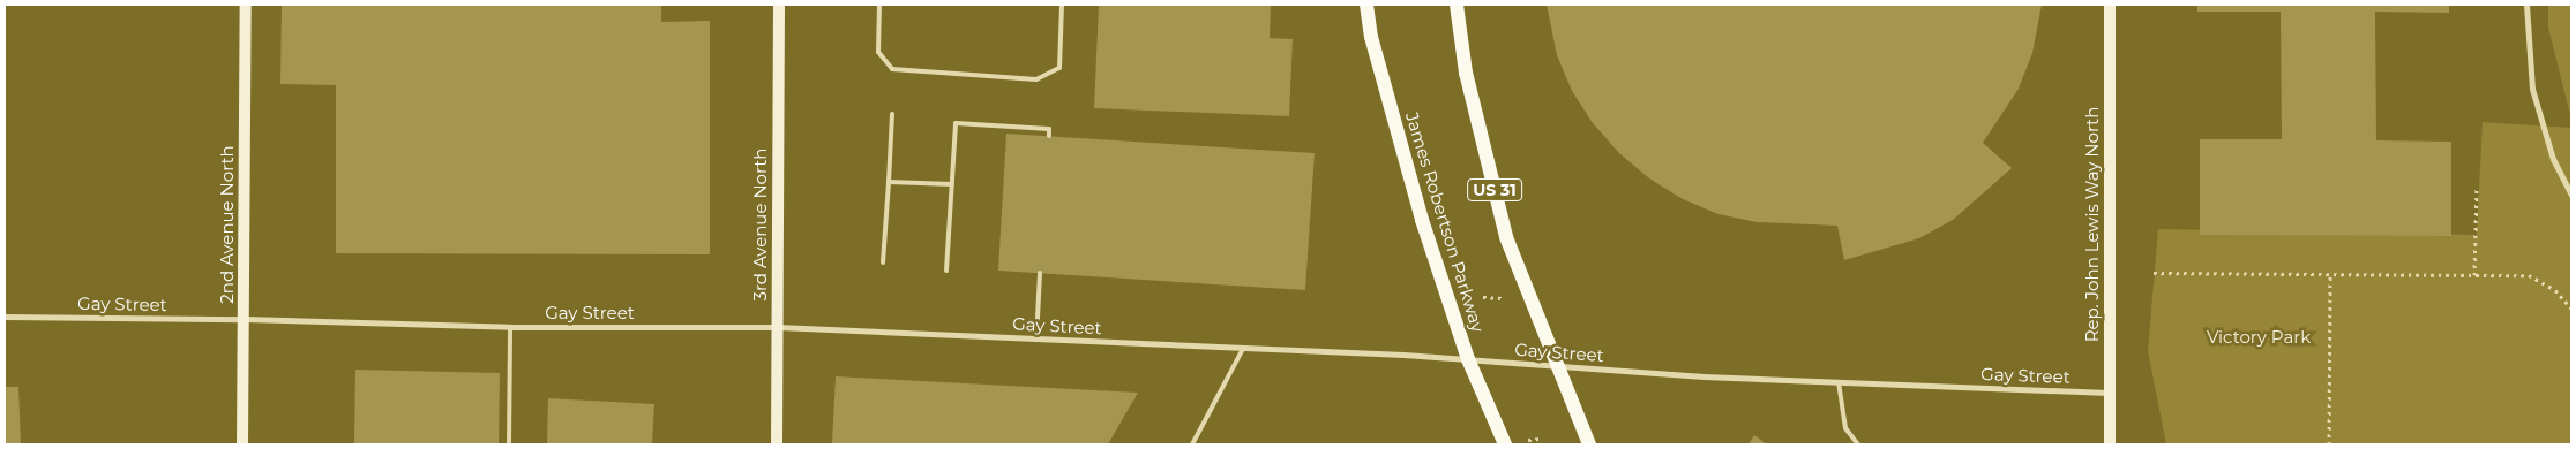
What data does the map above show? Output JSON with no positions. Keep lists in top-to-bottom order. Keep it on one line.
{"streets":{"main road":["US 31","James Robertson Parkway"],"street":["2nd Avenue North","3rd Avenue North","Rep. John Lewis Way North","Gay Street"]},"crossings":[["US 31","Gay Street"],["James Robertson Parkway","Gay Street"],["2nd Avenue North","Gay Street"],["3rd Avenue North","Gay Street"],["Rep. John Lewis Way North","Gay Street"]],"parks":["Victory Park"]}
